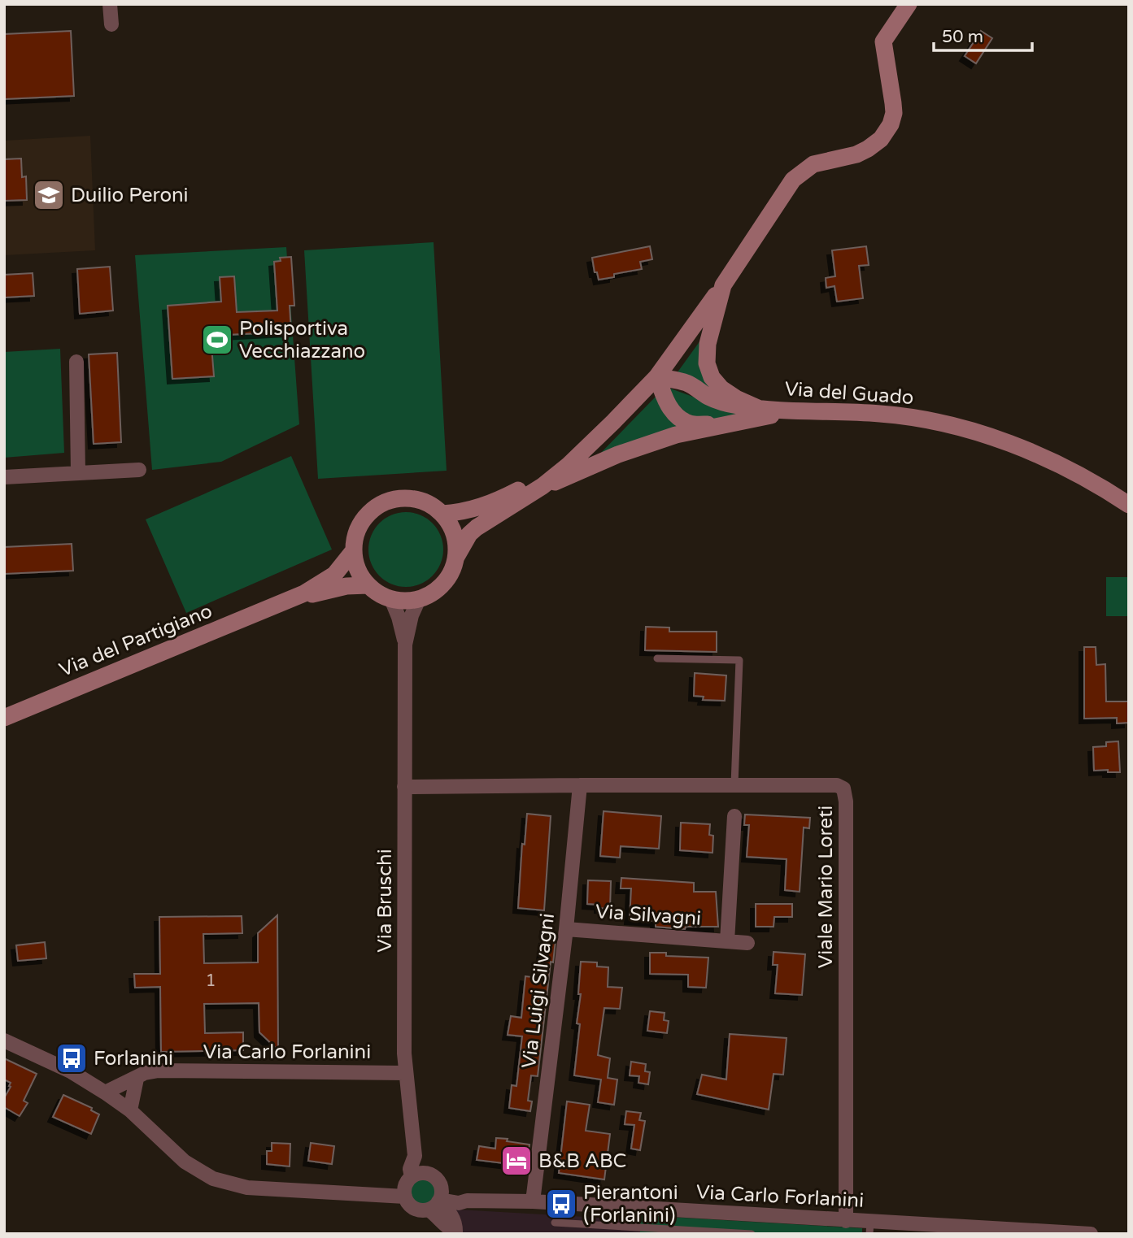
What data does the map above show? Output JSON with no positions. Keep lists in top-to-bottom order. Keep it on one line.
{"streets":{"main road":["Via del Guado","Via del Partigiano"],"street":["Viale Mario Loreti","Via Bruschi","Via Silvagni","Via Luigi Silvagni","Via Carlo Forlanini"]},"crossings":[["Via del Partigiano","Via Bruschi"],["Viale Mario Loreti","Via Bruschi"],["Viale Mario Loreti","Via Luigi Silvagni"],["Viale Mario Loreti","Via Carlo Forlanini"],["Via Bruschi","Via Carlo Forlanini"],["Via Silvagni","Via Luigi Silvagni"],["Via Luigi Silvagni","Via Carlo Forlanini"]],"places":{"school or university":["Duilio Peroni"],"sports":["Polisportiva Vecchiazzano"],"bus stop":["Forlanini","Pierantoni (Forlanini)"],"hotel":["B&B ABC"]},"house_numbers":["1"],"scale_bar":"50 m"}
